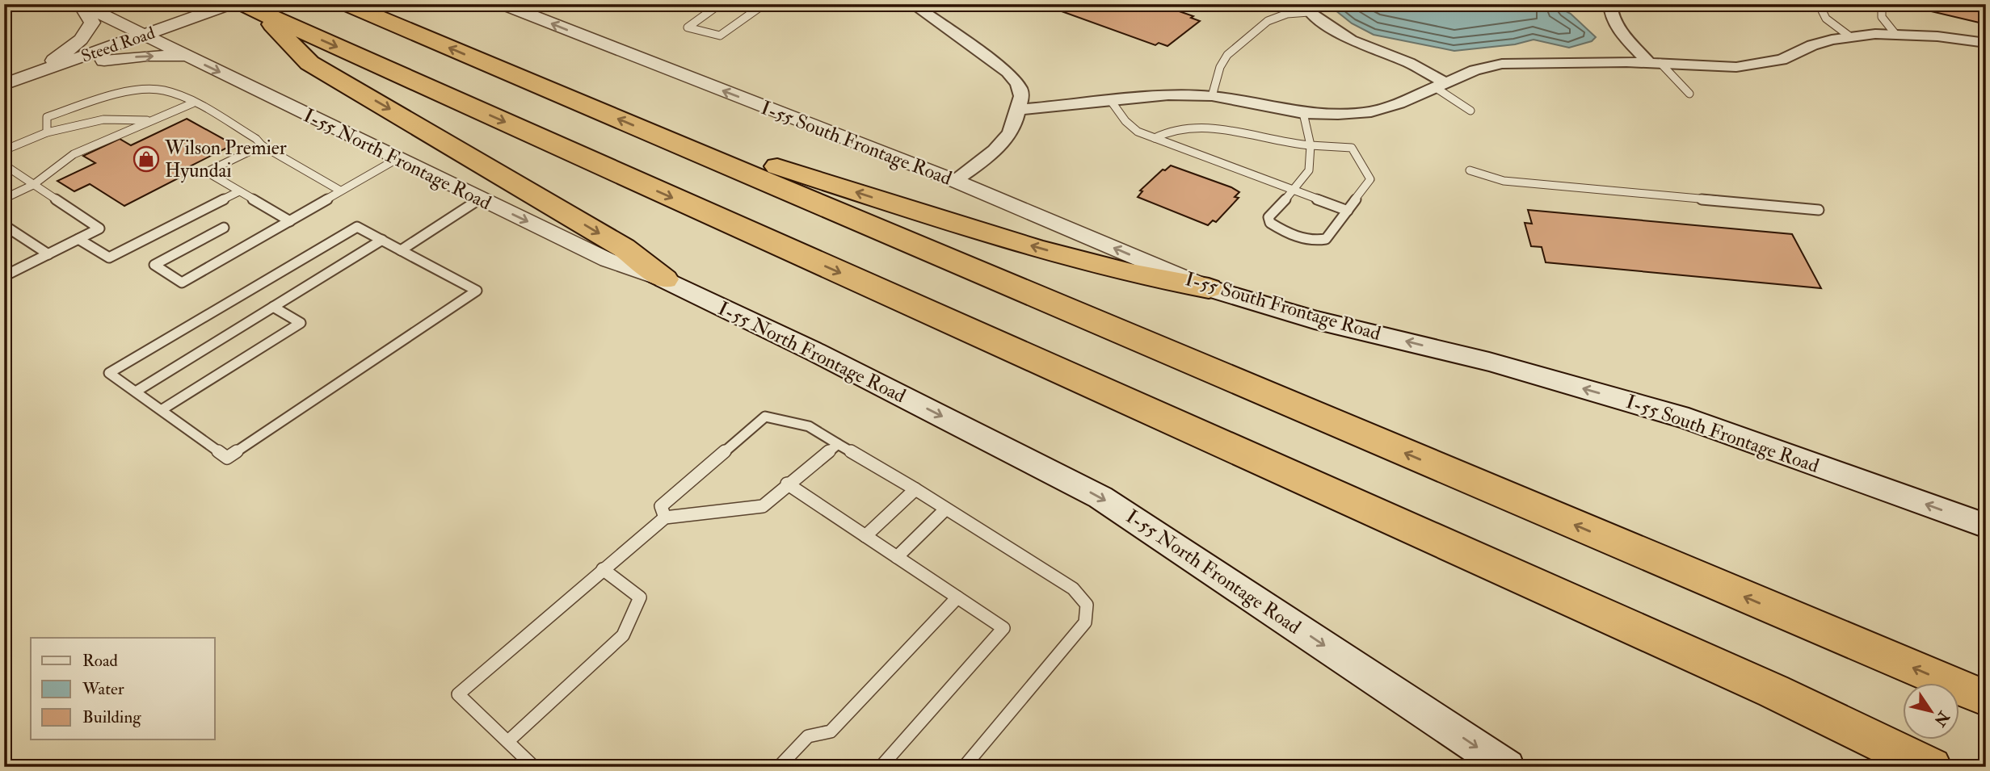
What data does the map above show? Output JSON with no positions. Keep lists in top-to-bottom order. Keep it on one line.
{"streets":{"main road":["I-55 South Frontage Road","I-55 North Frontage Road"],"street":["Steed Road"]},"crossings":[["Steed Road","I-55 North Frontage Road"]],"one_way":["I-55 South Frontage Road","I-55 North Frontage Road"],"places":{"shop":["Wilson Premier Hyundai"]},"legend":["Road","Water","Building"],"north":"bottom right"}
